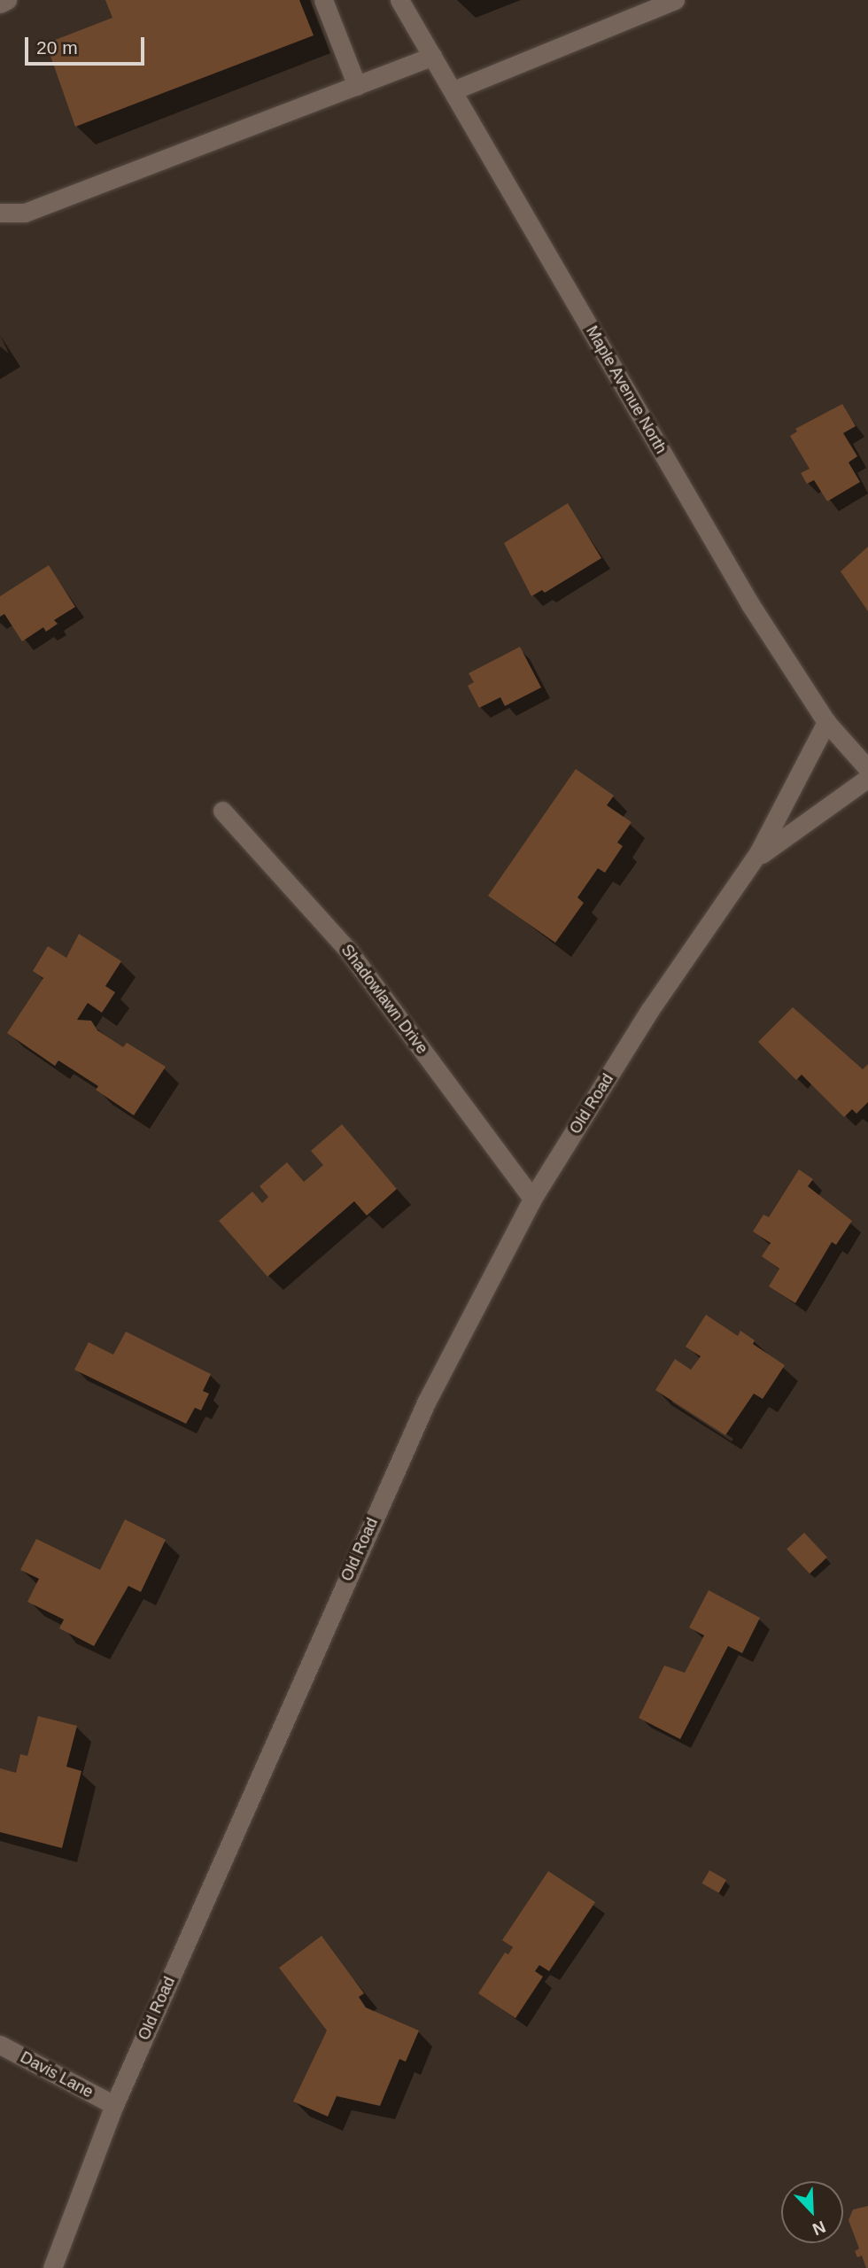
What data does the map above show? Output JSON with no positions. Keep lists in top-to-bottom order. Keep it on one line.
{"streets":{"street":["Maple Avenue North","Shadowlawn Drive","Old Road","Davis Lane"]},"crossings":[["Maple Avenue North","Old Road"],["Shadowlawn Drive","Old Road"],["Old Road","Davis Lane"]],"scale_bar":"20 m","north":"bottom right"}
